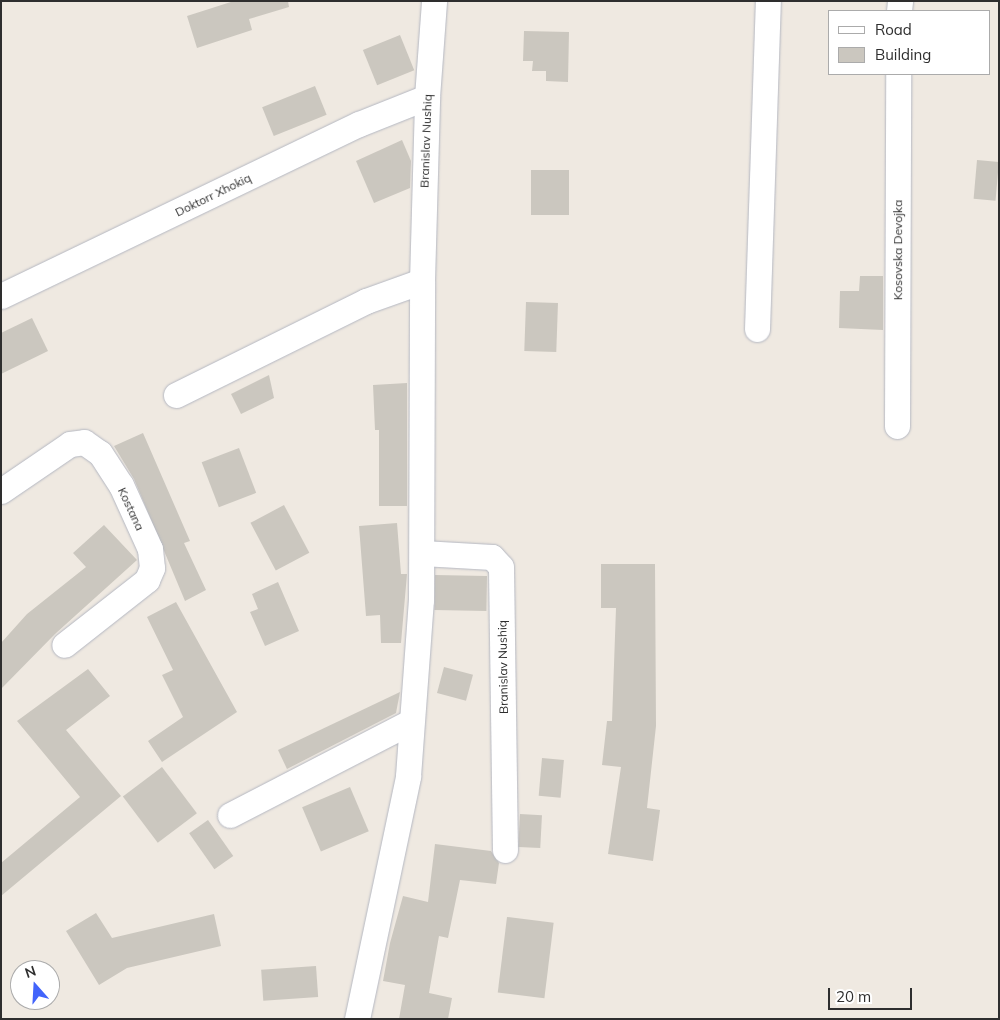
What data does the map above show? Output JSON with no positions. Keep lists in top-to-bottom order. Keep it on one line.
{"streets":{"street":["Branislav Nushiq","Doktorr Xhokiq","Kosovska Devojka","Kostana"]},"crossings":[["Branislav Nushiq","Doktorr Xhokiq"]],"legend":["Road","Building"],"scale_bar":"20 m","north":"top"}
